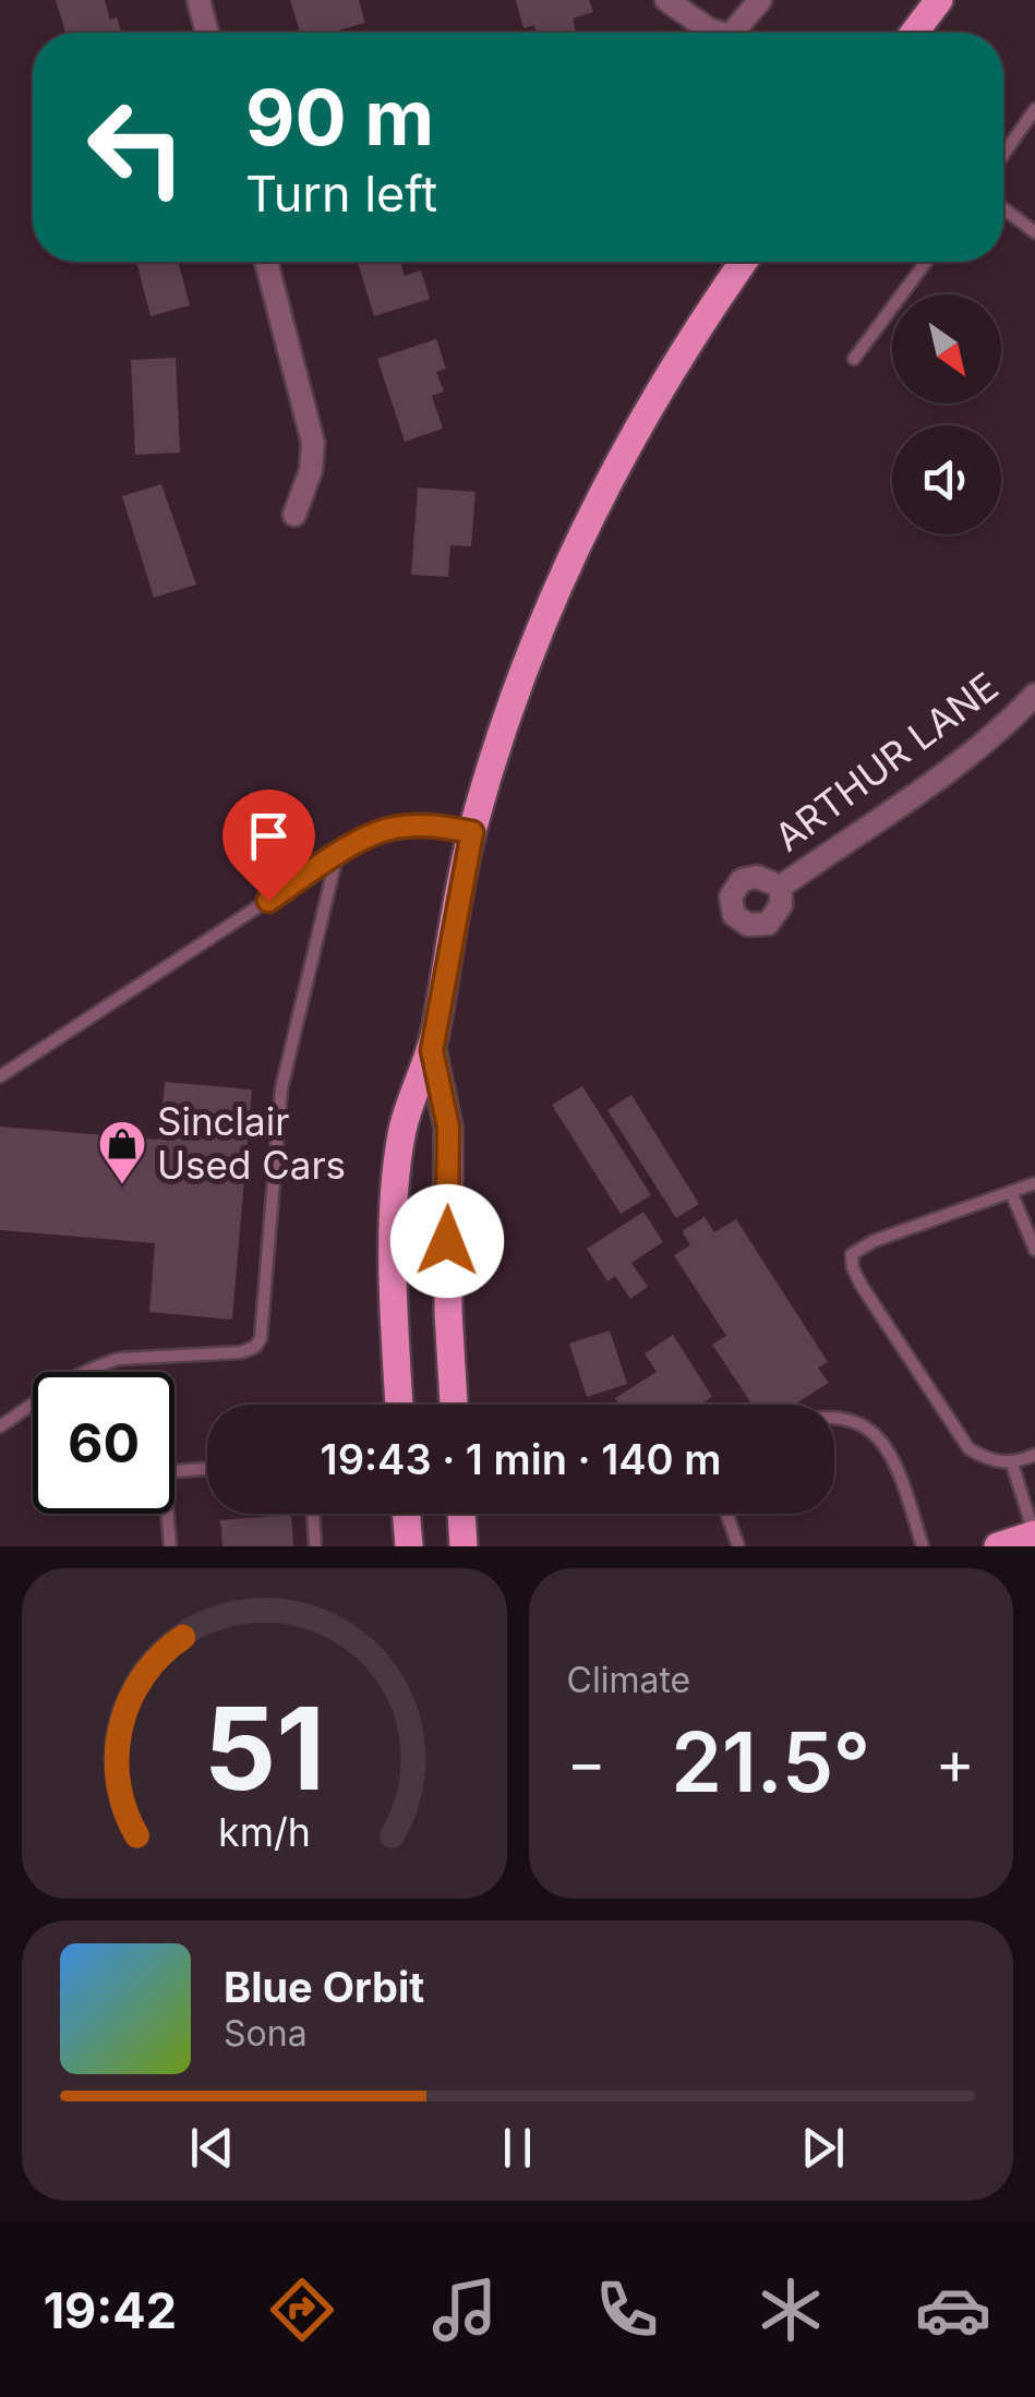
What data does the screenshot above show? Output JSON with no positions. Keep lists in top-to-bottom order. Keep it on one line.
{"streets":{"street":["ARTHUR LANE"]},"places":{"shop":["Sinclair Used Cars"]},"north":"bottom right","page":{"turn":["90 m","Turn left"],"limit":"60","trip":"19:43 · 1 min · 140 m","tile":"Climate","heat":["−","21.5°","+"],"song":["Blue Orbit","Sona"],"tabs":"19:42","gauge":["51","km/h"]}}
